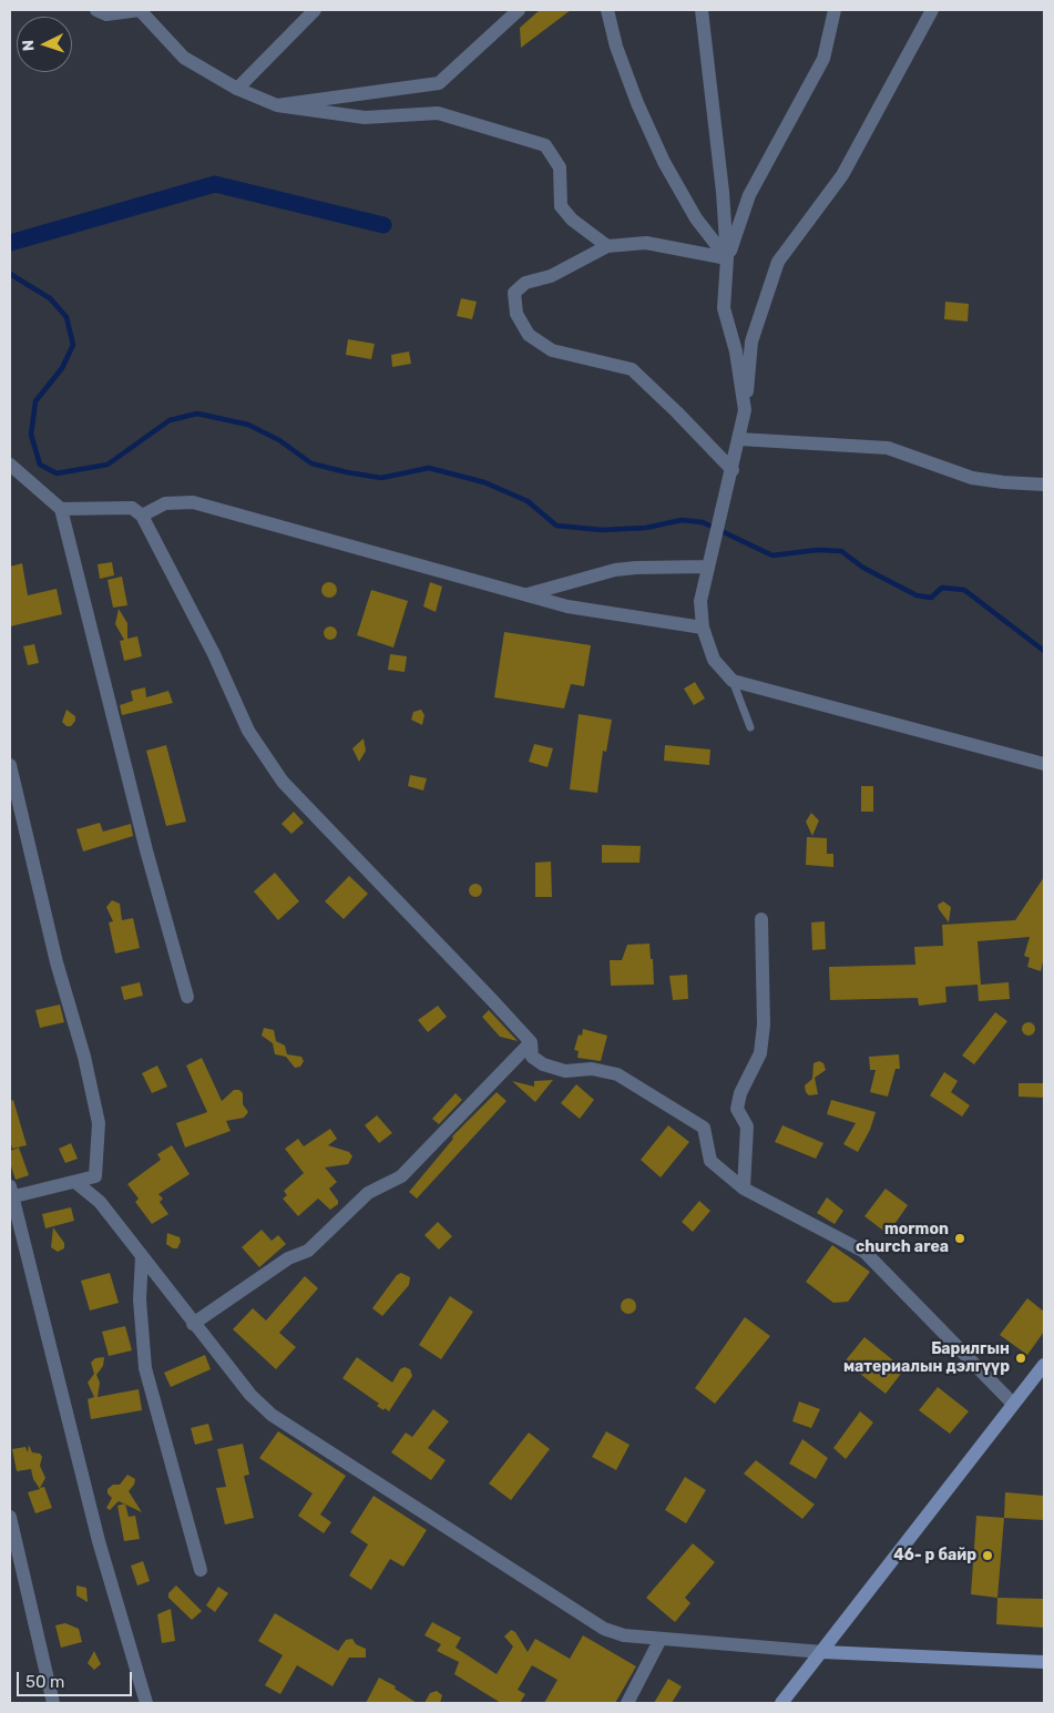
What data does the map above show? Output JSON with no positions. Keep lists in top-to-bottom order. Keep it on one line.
{"places":["mormon church area","Барилгын материалын дэлгүүр","46- р байр"],"scale_bar":"50 m","north":"left"}
